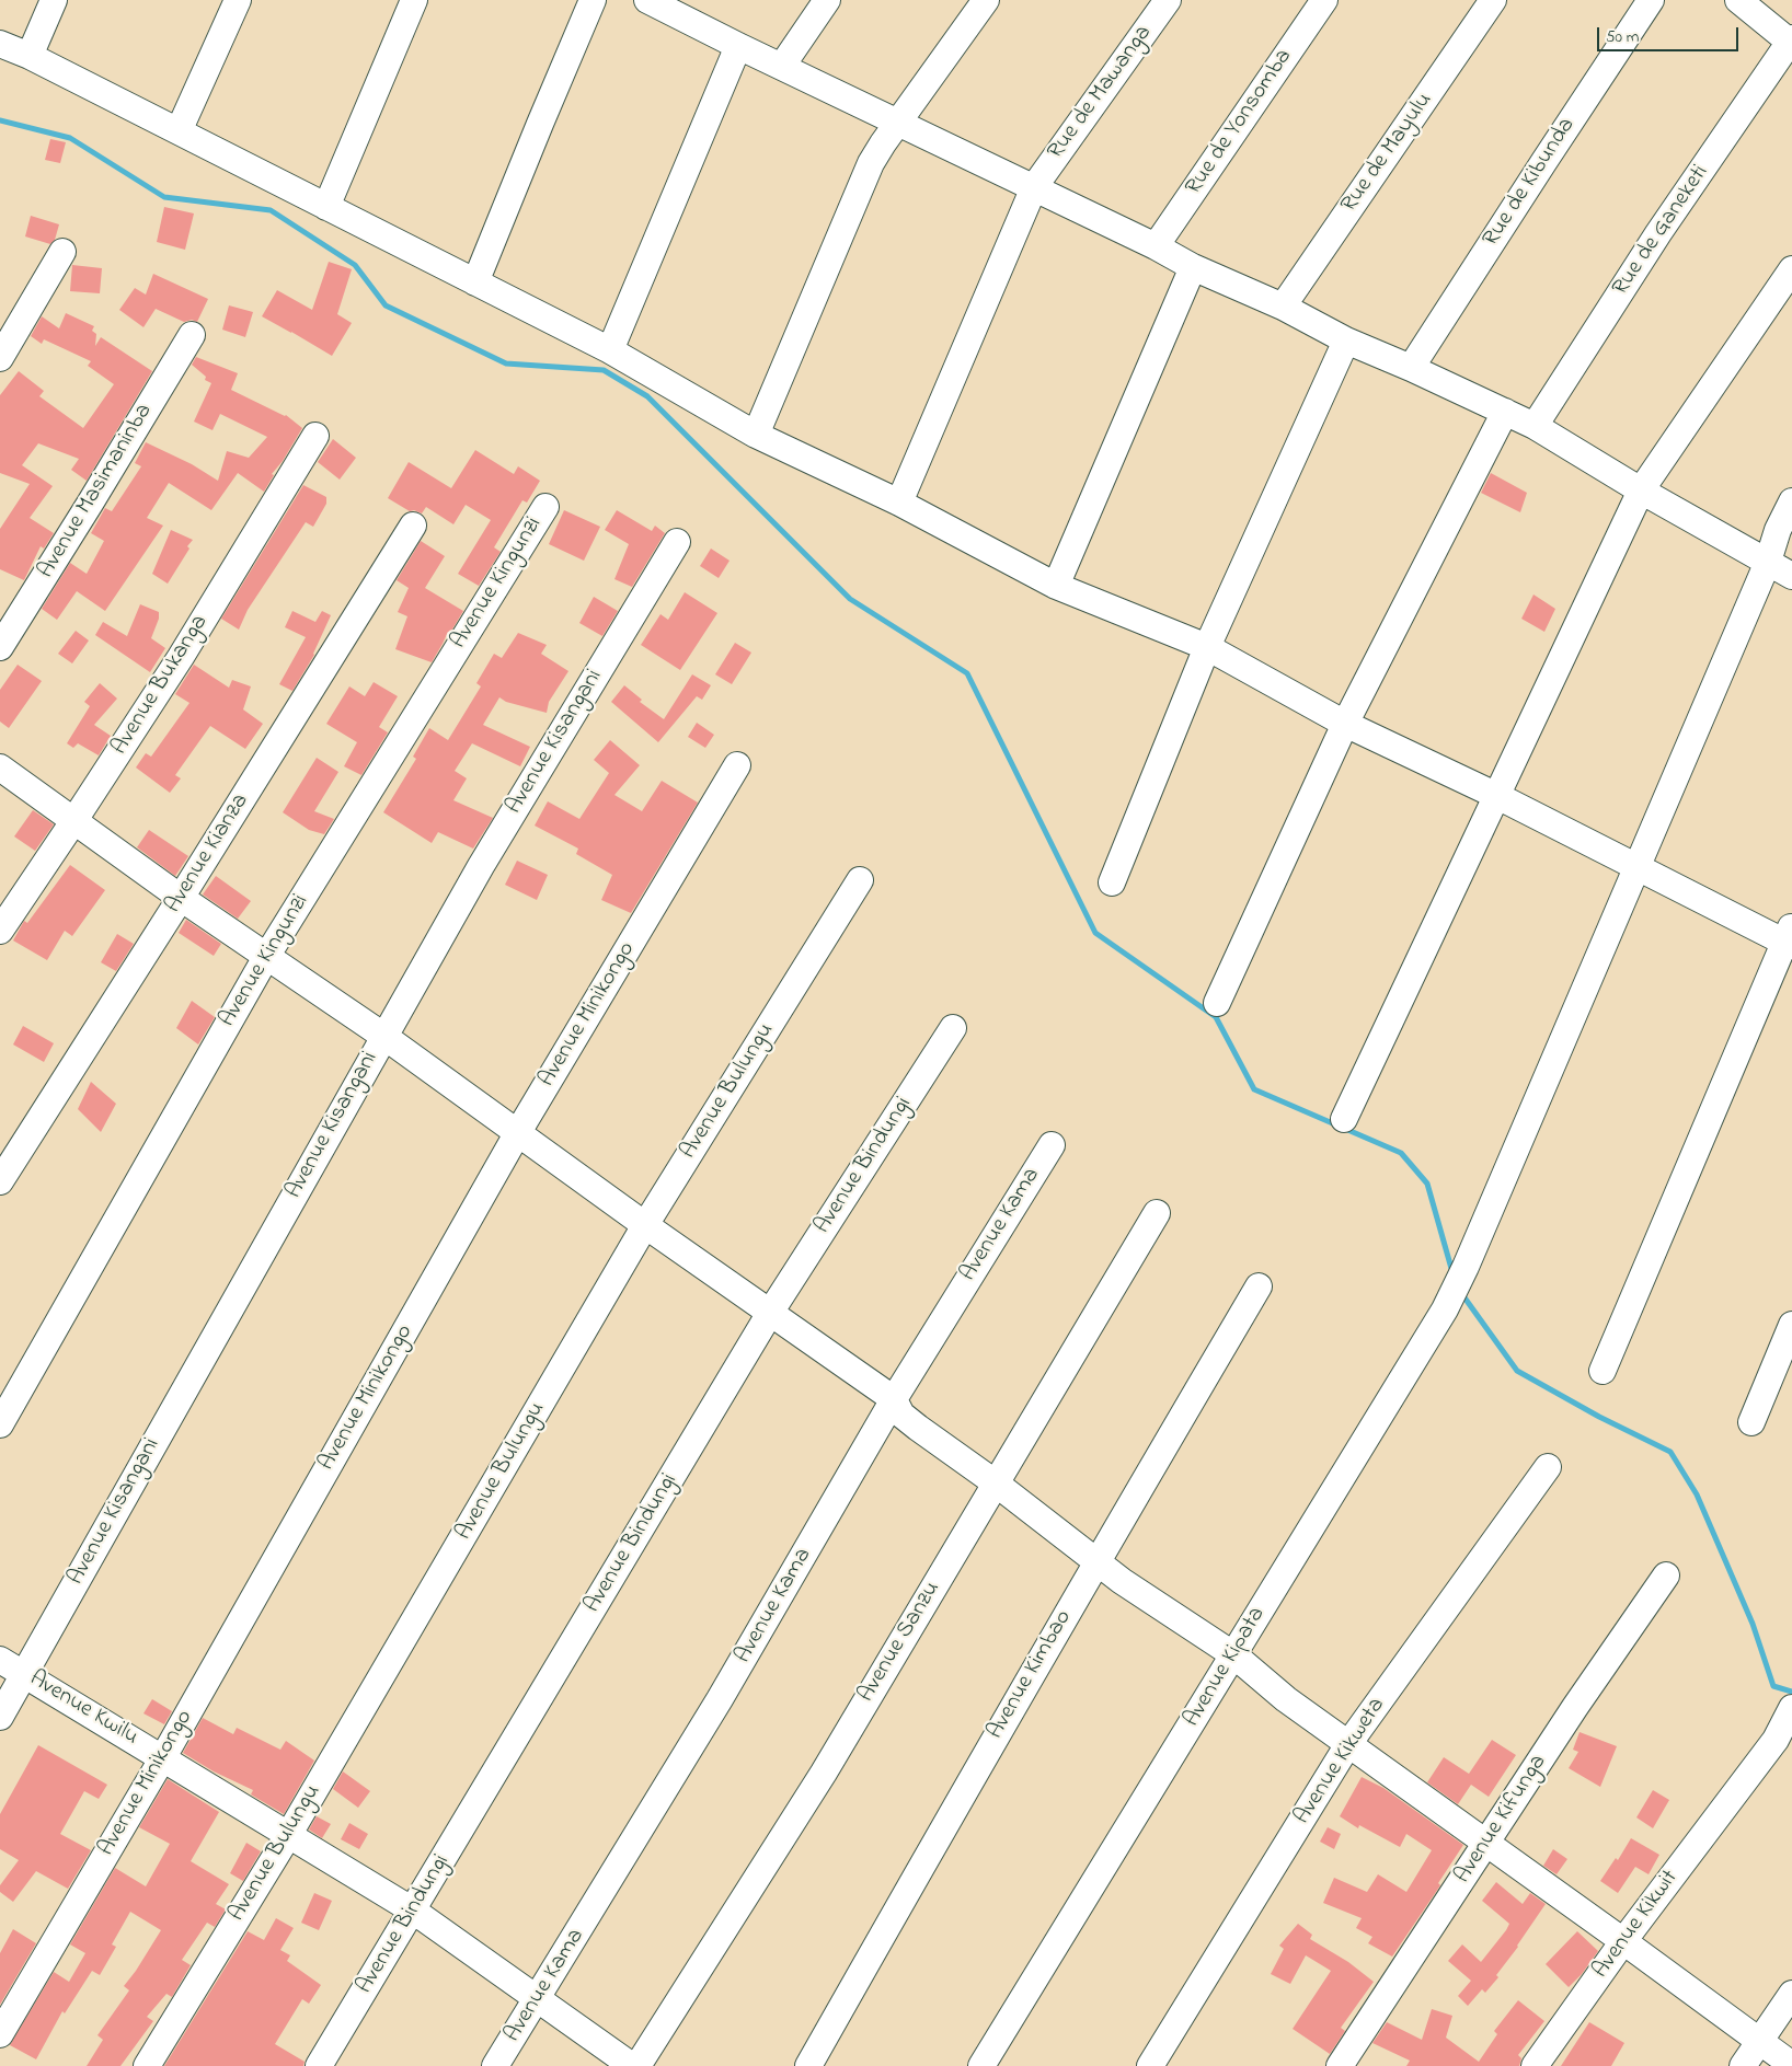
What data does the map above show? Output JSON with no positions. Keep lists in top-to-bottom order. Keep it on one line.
{"streets":{"street":["Rue de Mawanga","Rue de Yonsomba","Rue de Mayulu","Rue de Kibunda","Rue de Ganeketi","Avenue Masimaninba","Avenue Kingunzi","Avenue Bukanga","Avenue Kisangani","Avenue Kianza","Avenue Minikongo","Avenue Bulungu","Avenue Bindungi","Avenue Kama","Avenue Sanzu","Avenue Kipata","Avenue Kimbao","Avenue Kwilu","Avenue Kikweta","Avenue Kifunga","Avenue Kikwit"]},"crossings":[["Avenue Kisangani","Avenue Kwilu"],["Avenue Minikongo","Avenue Kwilu"],["Avenue Bulungu","Avenue Kwilu"],["Avenue Bindungi","Avenue Kwilu"],["Avenue Kama","Avenue Kwilu"]],"scale_bar":"50 m"}
